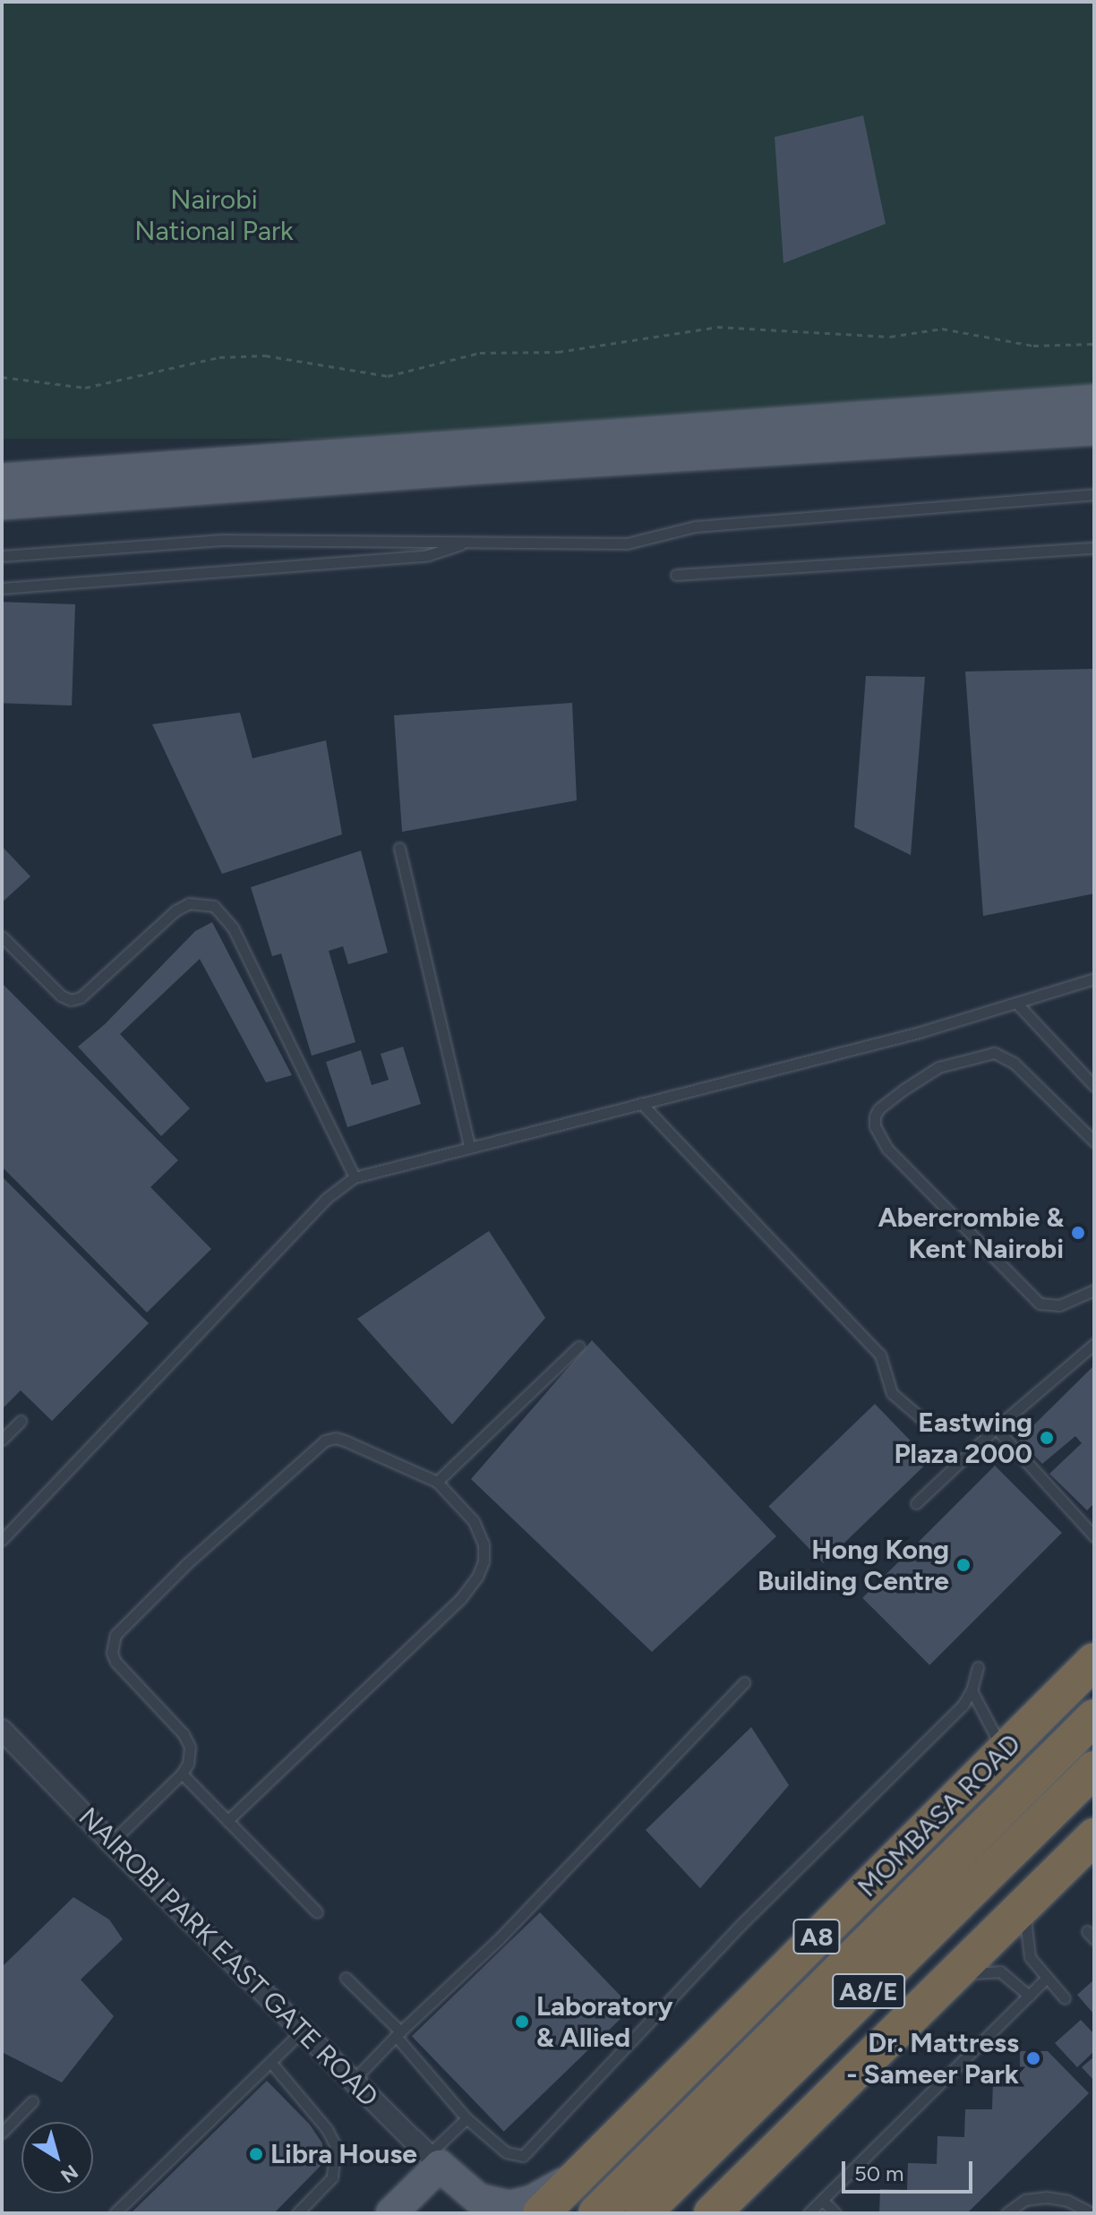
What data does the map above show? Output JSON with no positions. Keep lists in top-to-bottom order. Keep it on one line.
{"streets":{"highway":["MOMBASA ROAD","A8","A8/E"],"main road":["NAIROBI PARK EAST GATE ROAD"]},"crossings":[["MOMBASA ROAD","NAIROBI PARK EAST GATE ROAD"]],"parks":["Nairobi National Park"],"places":["Abercrombie & Kent Nairobi","Eastwing Plaza 2000","Hong Kong Building Centre","Laboratory & Allied","Dr. Mattress - Sameer Park","Libra House"],"scale_bar":"50 m","north":"bottom right"}
